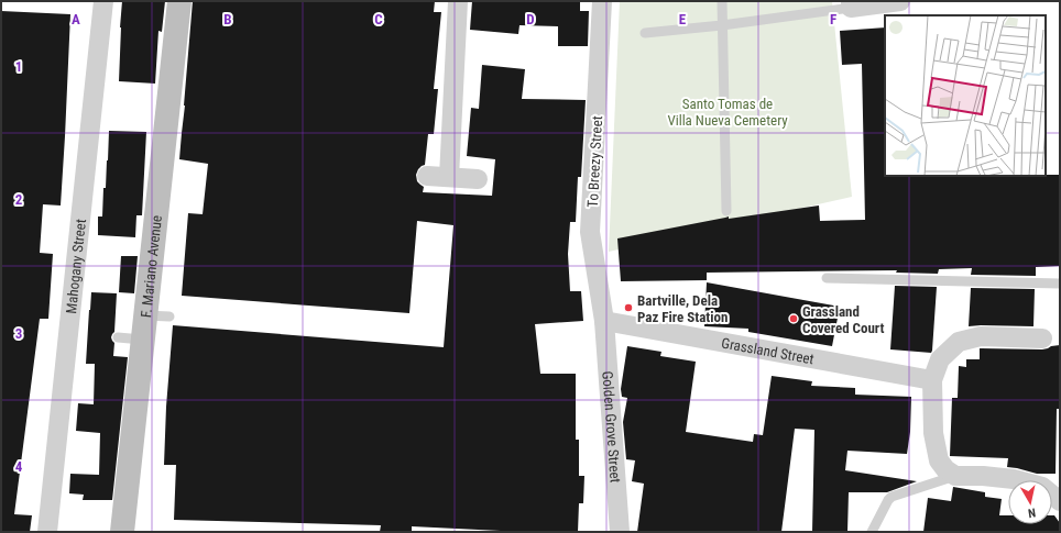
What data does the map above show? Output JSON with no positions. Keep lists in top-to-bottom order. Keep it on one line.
{"streets":{"street":["To Breezy Street","Mahogany Street","F. Mariano Avenue","Grassland Street","Golden Grove Street"]},"crossings":[["To Breezy Street","Grassland Street"],["To Breezy Street","Golden Grove Street"],["Grassland Street","Golden Grove Street"]],"parks":["Santo Tomas de Villa Nueva Cemetery"],"places":["Bartville, Dela Paz Fire Station","Grassland Covered Court"],"north":"bottom","grid":{"columns":["A","B","C","D","E","F"],"rows":["1","2","3","4"]}}
